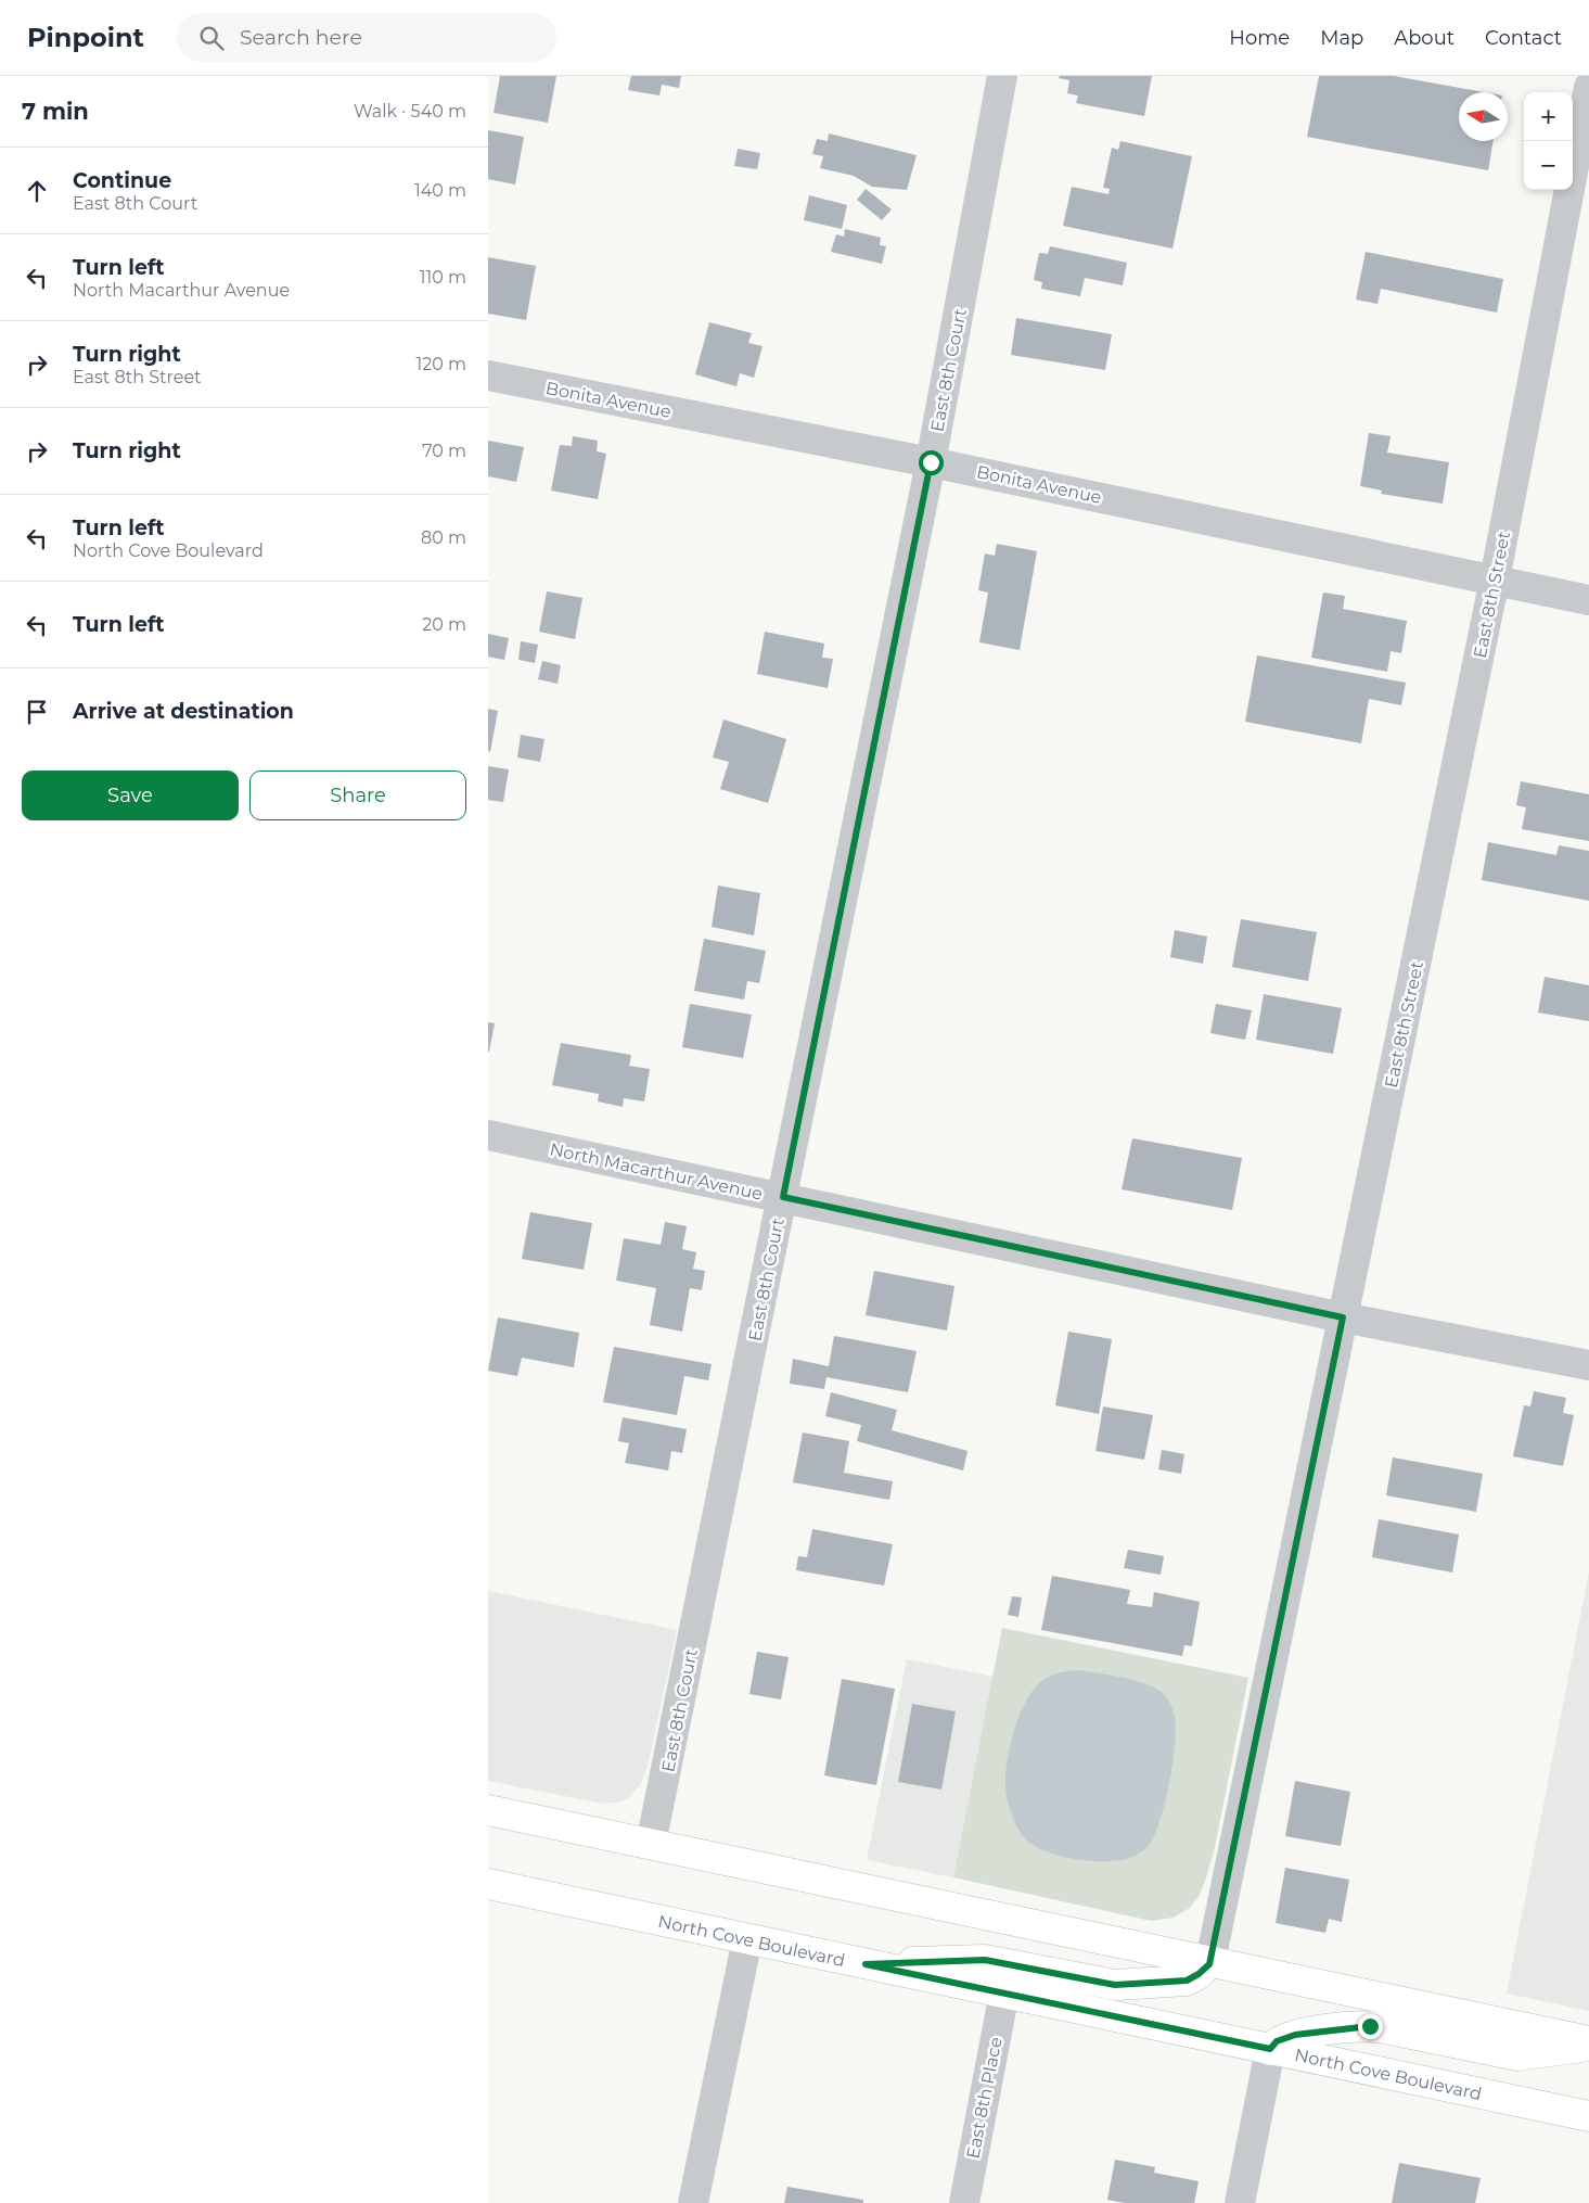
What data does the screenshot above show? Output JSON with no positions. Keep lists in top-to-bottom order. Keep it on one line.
{"streets":{"main road":["North Cove Boulevard"],"street":["East 8th Court","Bonita Avenue","East 8th Street","North Macarthur Avenue","East 8th Place"]},"crossings":[["East 8th Court","Bonita Avenue"],["East 8th Court","North Macarthur Avenue"],["Bonita Avenue","East 8th Street"],["East 8th Street","North Macarthur Avenue"],["North Cove Boulevard","East 8th Place"]],"north":"left","page":{"header":"Pinpoint","search":"Search here","nav":["Home","Map","About","Contact"],"heading":["7 min","Walk · 540 m"],"map_buttons":["+","−"],"list":[["Continue","East 8th Court","140 m"],["Turn left","North Macarthur Avenue","110 m"],["Turn right","East 8th Street","120 m"],["Turn right","70 m"],["Turn left","North Cove Boulevard","80 m"],["Turn left","20 m"],"Arrive at destination"],"buttons":["Save","Share"]}}
